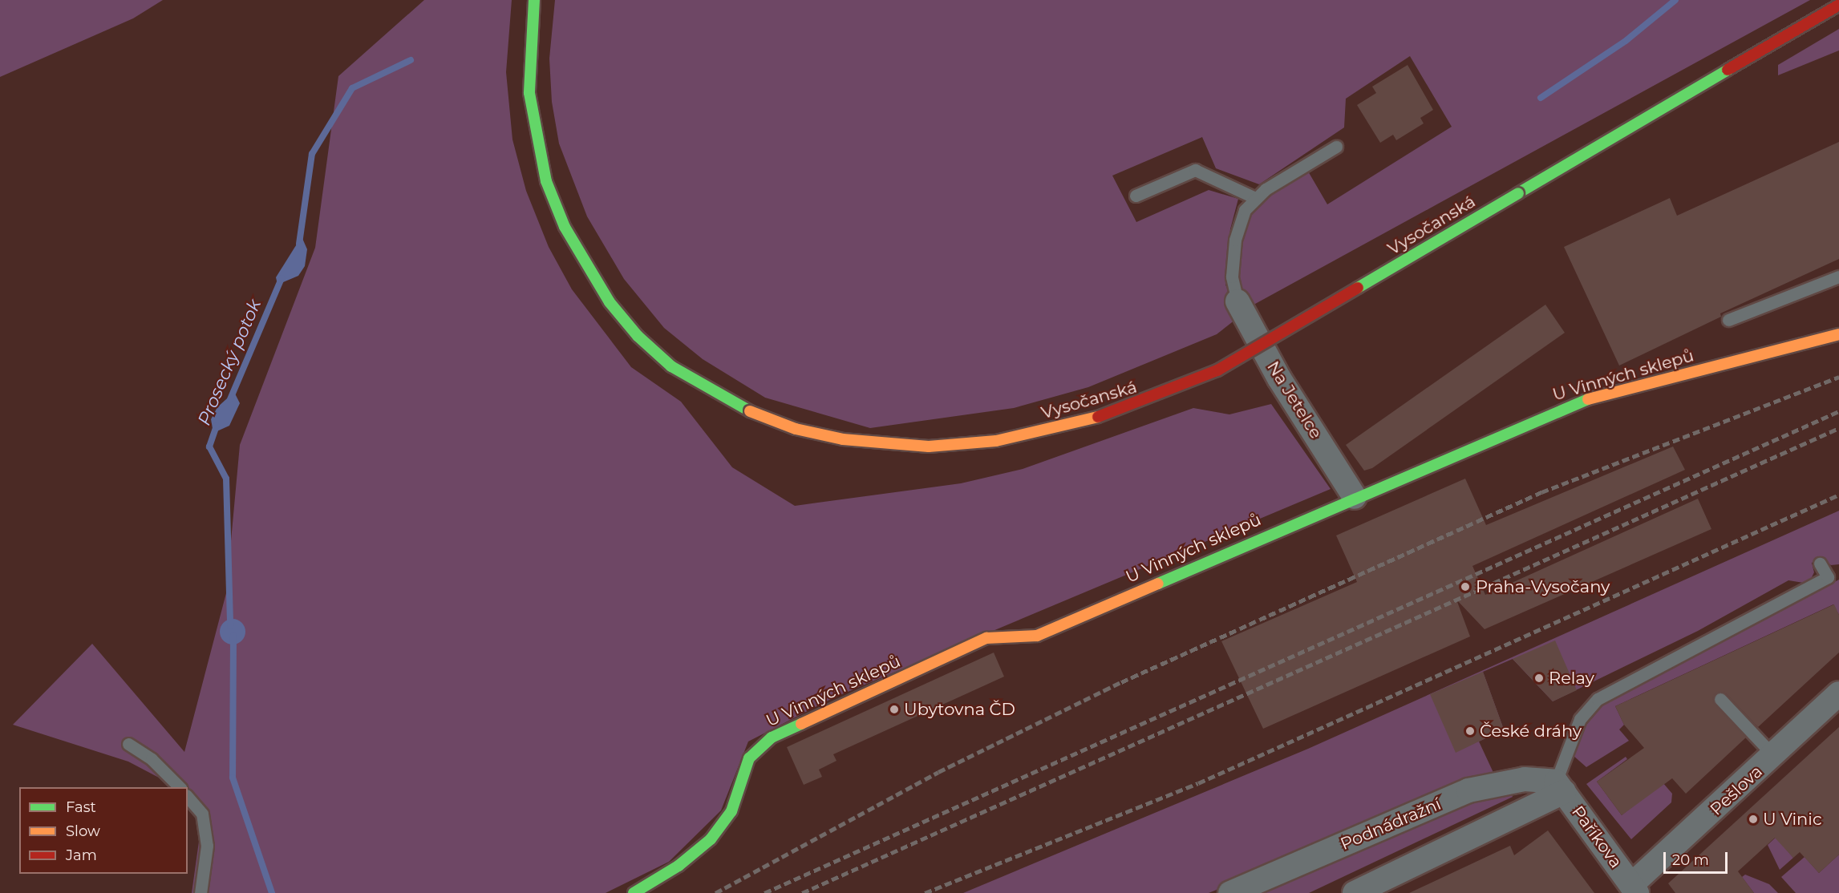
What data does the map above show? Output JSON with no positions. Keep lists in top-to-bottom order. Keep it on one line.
{"streets":{"main road":["Vysočanská","U Vinných sklepů"],"street":["Na Jetelce","Pešlova","Podnádražní","Paříkova"]},"crossings":[["U Vinných sklepů","Na Jetelce"],["Pešlova","Paříkova"],["Podnádražní","Paříkova"]],"water":["Prosecký potok"],"places":["Praha-Vysočany","Relay","Ubytovna ČD","České dráhy","U Vinic"],"legend":["Fast","Slow","Jam"],"scale_bar":"20 m"}
